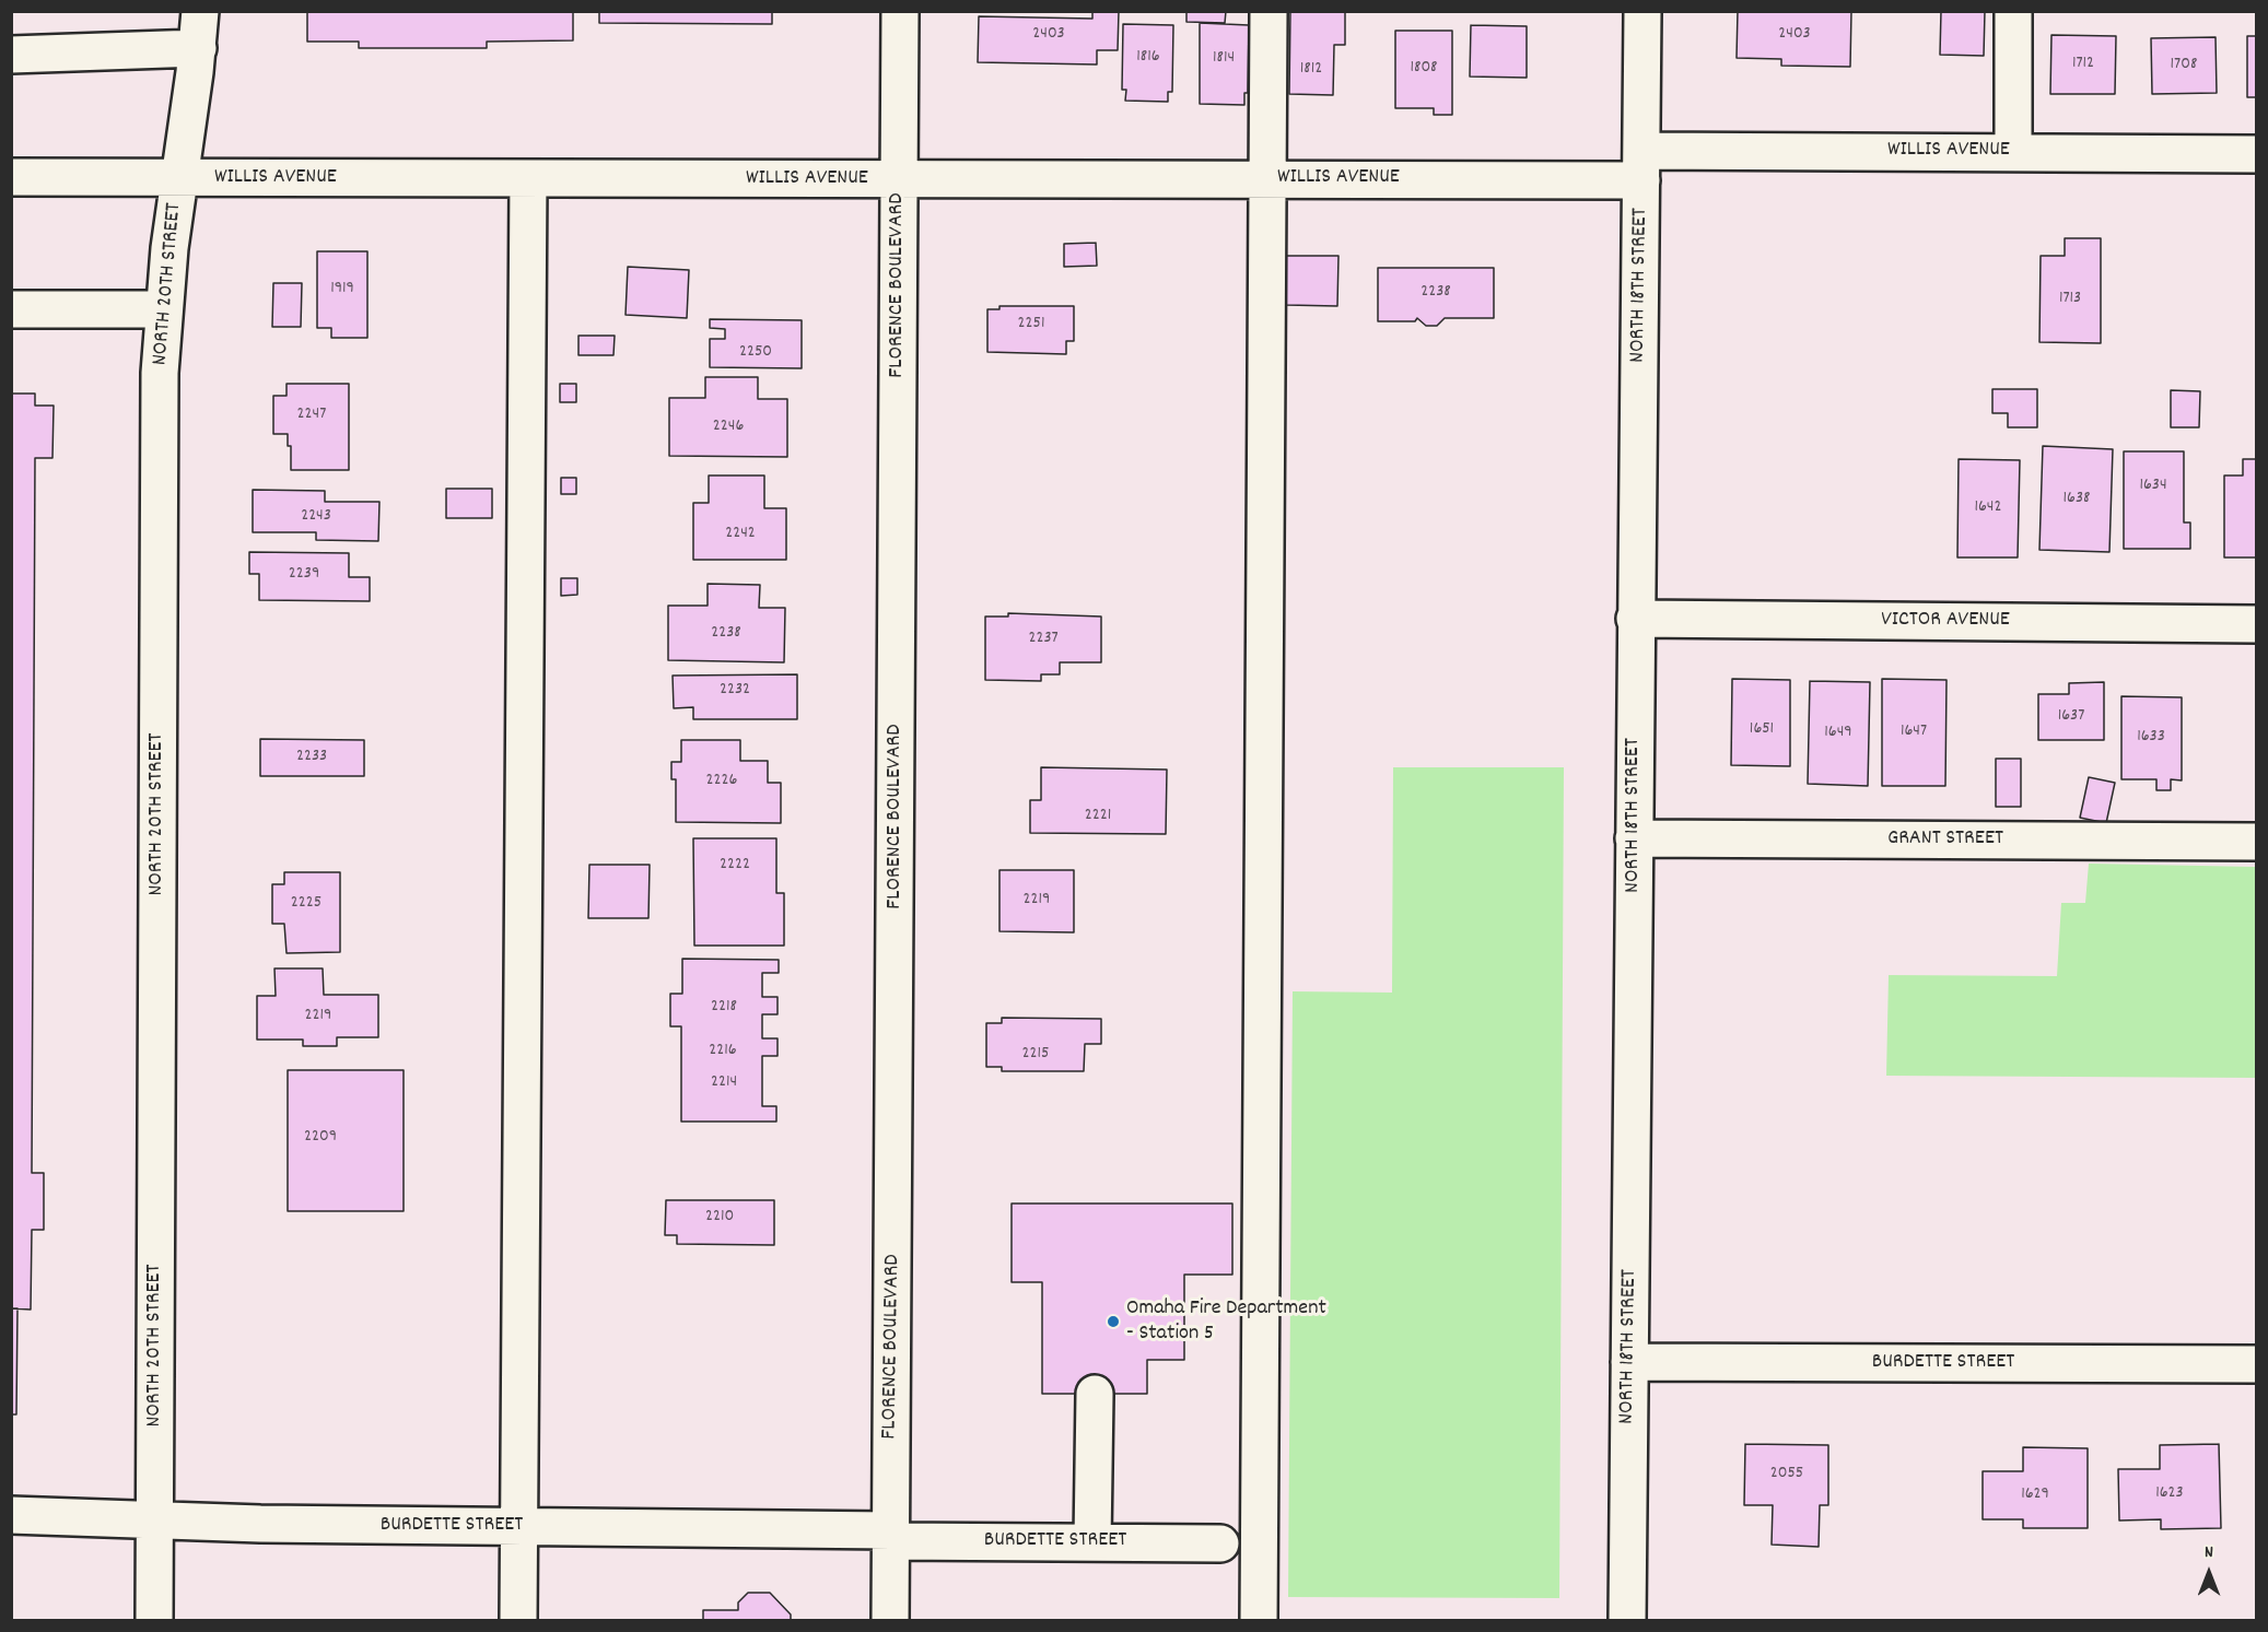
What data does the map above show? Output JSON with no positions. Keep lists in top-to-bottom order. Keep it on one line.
{"streets":{"street":["WILLIS AVENUE","NORTH 20TH STREET","FLORENCE BOULEVARD","NORTH 18TH STREET","VICTOR AVENUE","GRANT STREET","BURDETTE STREET"]},"crossings":[["WILLIS AVENUE","NORTH 20TH STREET"],["WILLIS AVENUE","FLORENCE BOULEVARD"],["WILLIS AVENUE","NORTH 18TH STREET"],["NORTH 20TH STREET","BURDETTE STREET"],["FLORENCE BOULEVARD","BURDETTE STREET"],["NORTH 18TH STREET","VICTOR AVENUE"],["NORTH 18TH STREET","GRANT STREET"],["NORTH 18TH STREET","BURDETTE STREET"]],"places":["Omaha Fire Department - Station 5"],"house_numbers":["2403","2403","1816","1814","1712","1708","1808","1812","1919","2238","1713","2251","2250","2247","2246","1634","1638","1642","2243","2242","2239","2238","2237","2232","1637","1651","1647","1649","1633","2233","2226","2221","2222","2219","2225","2218","2219","2216","2215","2214","2209","2210","2055","1623","1629"],"north":"top"}
